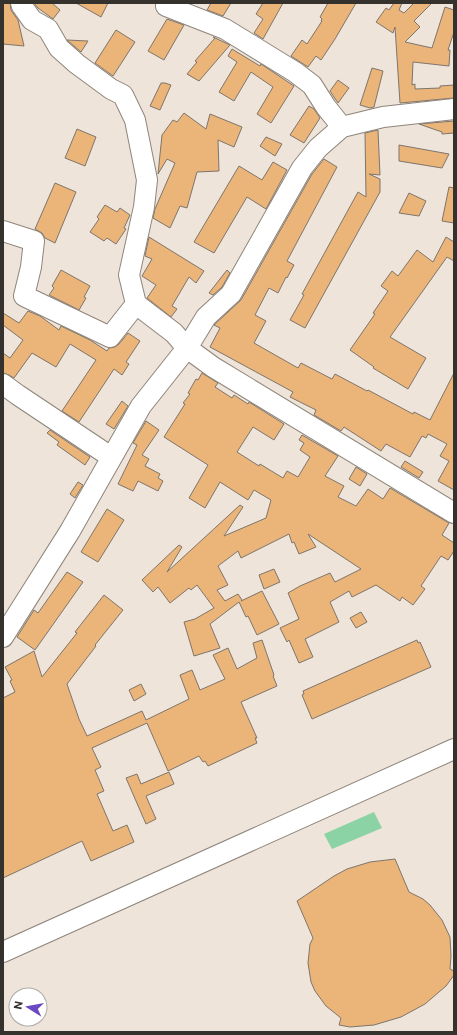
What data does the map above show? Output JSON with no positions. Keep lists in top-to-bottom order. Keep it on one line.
{"north":"left"}
